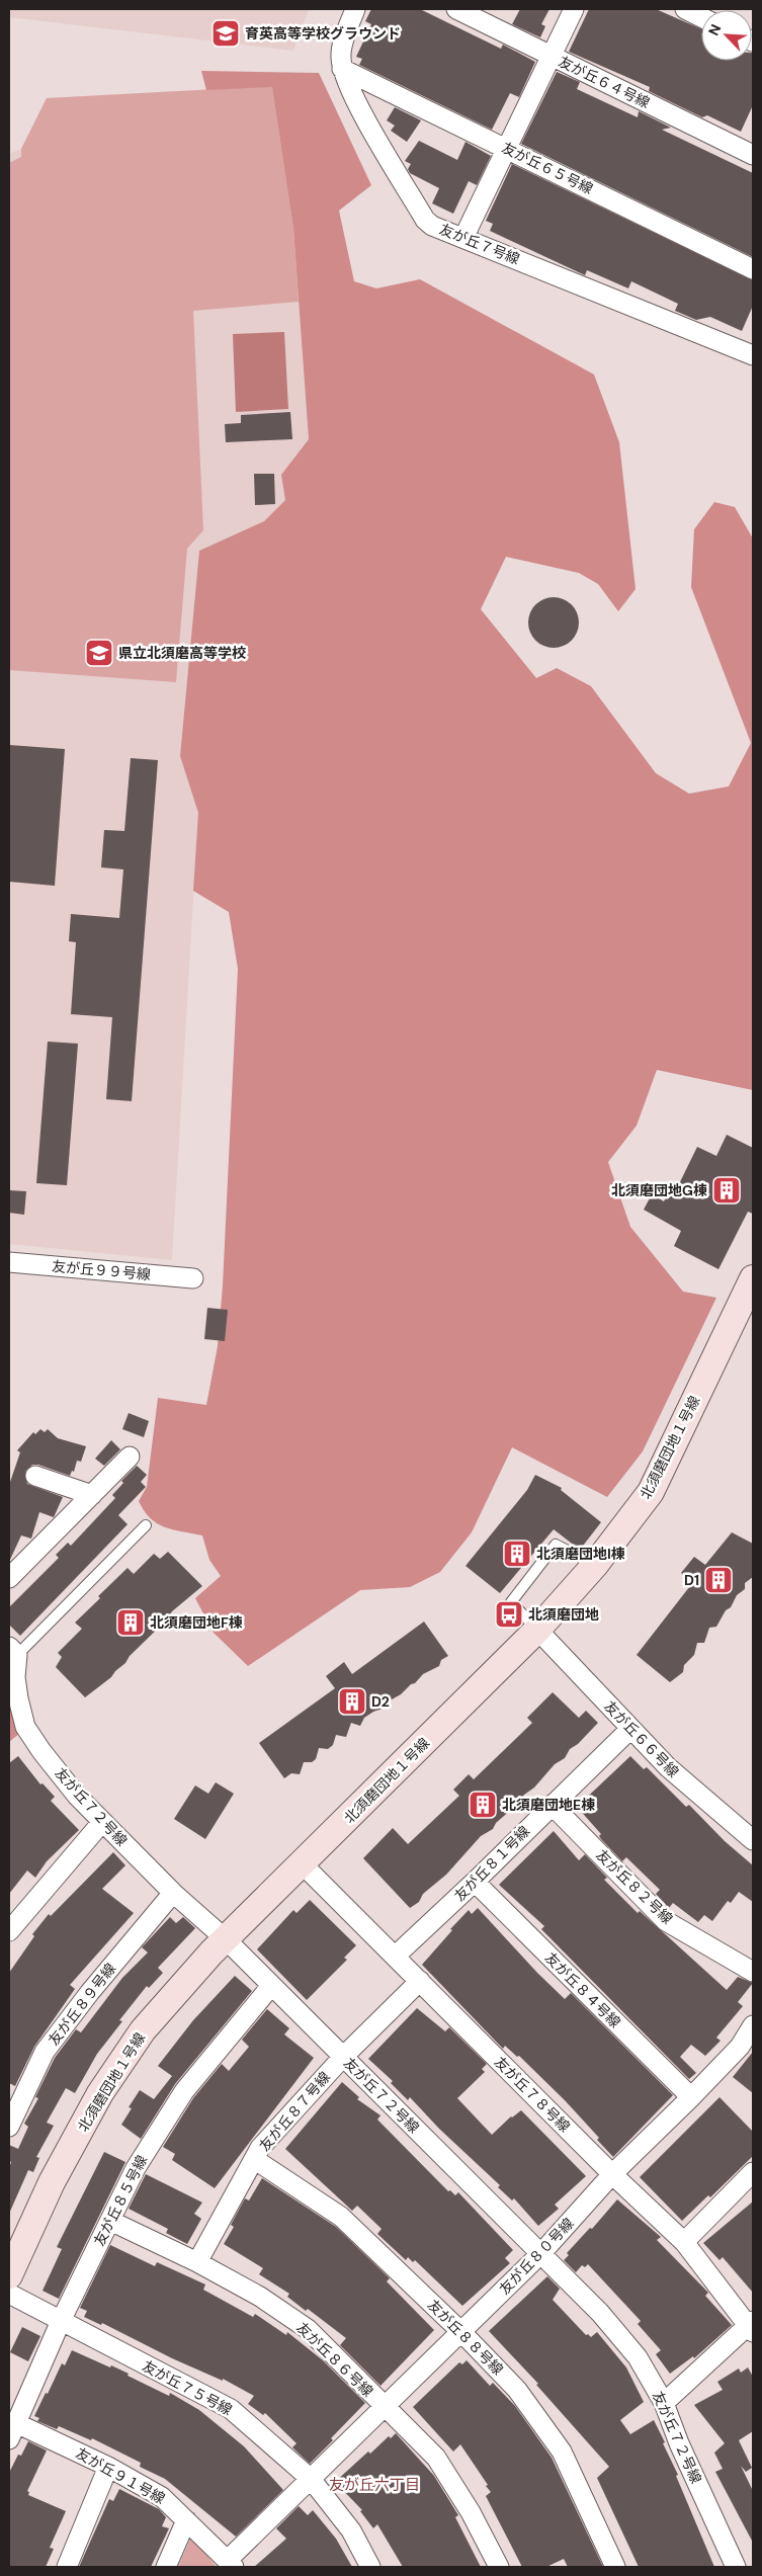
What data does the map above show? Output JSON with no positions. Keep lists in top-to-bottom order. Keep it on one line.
{"streets":{"street":["友が丘６４号線","友が丘６５号線","友が丘７号線","友が丘９９号線","北須磨団地１号線","友が丘６６号線","友が丘７２号線","友が丘８１号線","友が丘８２号線","友が丘８４号線","友が丘８９号線","友が丘７８号線","友が丘８７号線","友が丘８５号線","友が丘８０号線","友が丘８８号線","友が丘８６号線","友が丘７５号線","友が丘９１号線"]},"crossings":[["友が丘６５号線","友が丘７号線"],["北須磨団地１号線","友が丘６６号線"],["北須磨団地１号線","友が丘７２号線"],["北須磨団地１号線","友が丘７８号線"],["友が丘６６号線","友が丘８１号線"],["友が丘７２号線","友が丘８９号線"],["友が丘７２号線","友が丘８７号線"],["友が丘７２号線","友が丘８５号線"],["友が丘７２号線","友が丘８０号線"],["友が丘８１号線","友が丘８２号線"],["友が丘８１号線","友が丘８４号線"],["友が丘８１号線","友が丘７８号線"],["友が丘８４号線","友が丘８０号線"],["友が丘７８号線","友が丘８７号線"],["友が丘７８号線","友が丘８０号線"],["友が丘８７号線","友が丘８８号線"],["友が丘８７号線","友が丘８６号線"],["友が丘８５号線","友が丘８６号線"],["友が丘８５号線","友が丘７５号線"],["友が丘８５号線","友が丘９１号線"],["友が丘８０号線","友が丘８８号線"],["友が丘８０号線","友が丘８６号線"],["友が丘８０号線","友が丘７５号線"],["友が丘８０号線","友が丘９１号線"]],"districts":["友が丘六丁目"],"places":{"school or university":["育英高等学校グラウンド","県立北須磨高等学校"],"building":["北須磨団地G棟","北須磨団地I棟","D1","北須磨団地F棟","D2","北須磨団地E棟"],"bus stop":["北須磨団地"]},"north":"top left"}
